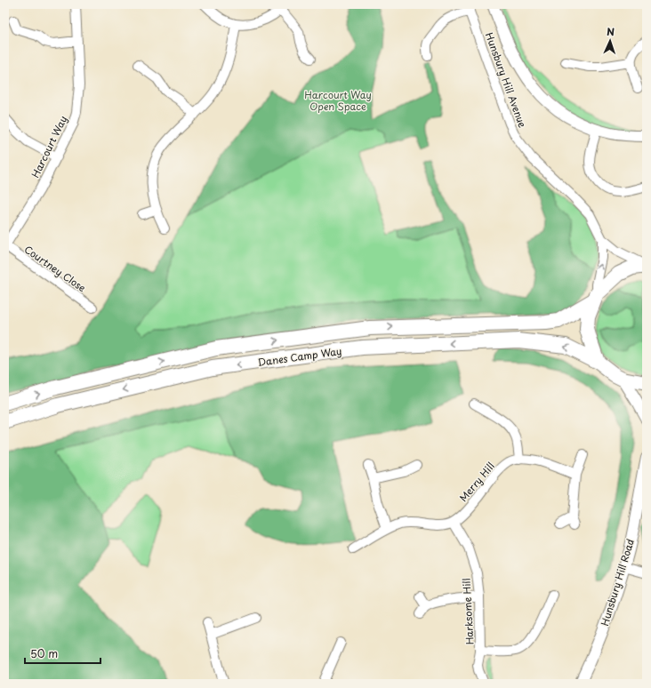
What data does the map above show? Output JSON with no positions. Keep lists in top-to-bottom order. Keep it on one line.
{"streets":{"highway":["Danes Camp Way"],"street":["Hunsbury Hill Avenue","Harcourt Way","Courtney Close","Merry Hill","Hunsbury Hill Road","Harksome Hill"]},"crossings":[["Hunsbury Hill Avenue","Danes Camp Way"],["Harcourt Way","Courtney Close"],["Merry Hill","Harksome Hill"]],"parks":["Harcourt Way Open Space"],"scale_bar":"50 m","north":"top"}
